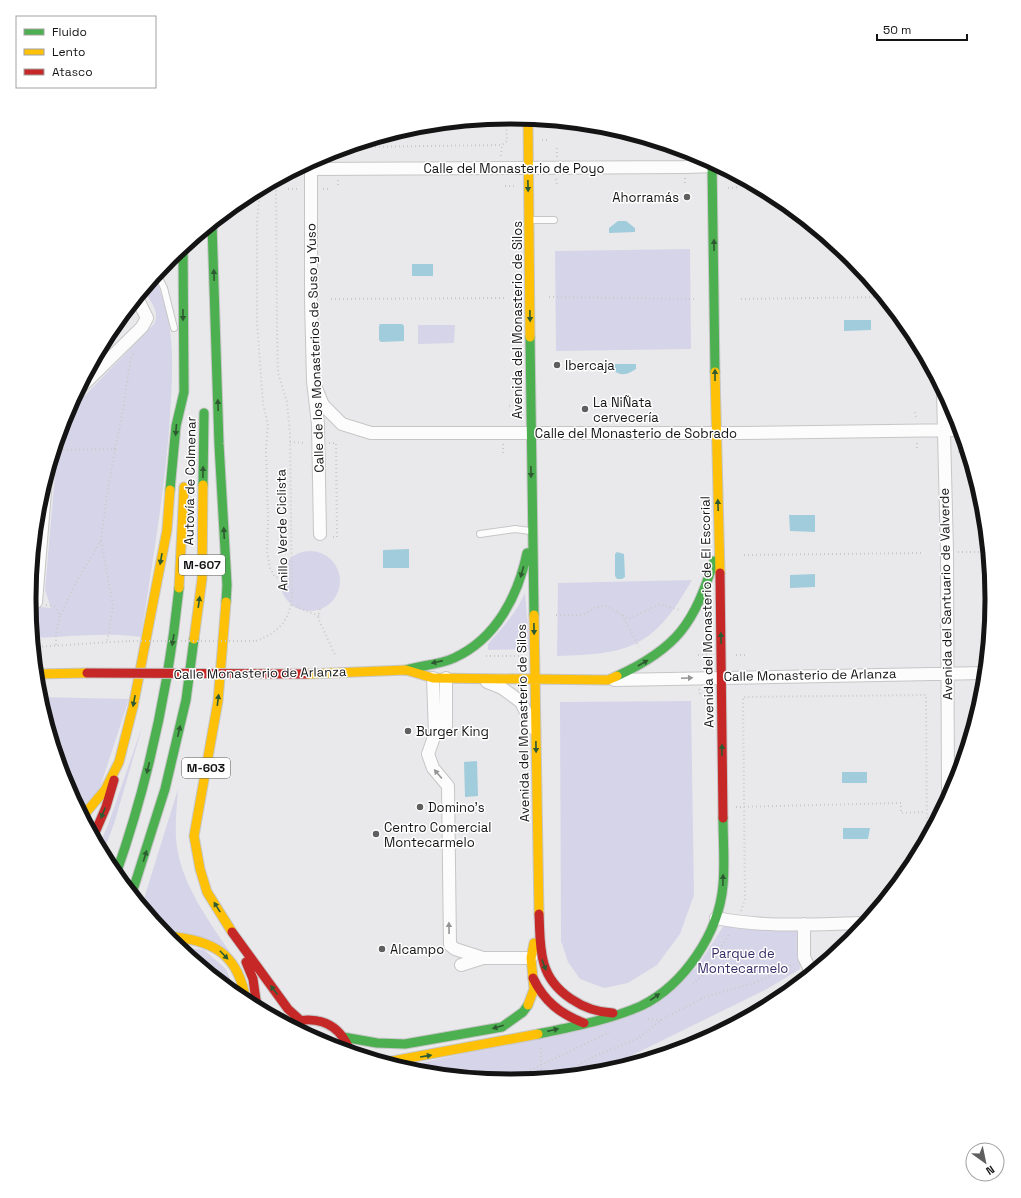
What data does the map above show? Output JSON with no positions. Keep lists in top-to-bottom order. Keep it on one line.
{"streets":{"main road":["Avenida del Monasterio de Silos","Autovía de Colmenar","M-607","Avenida del Monasterio de El Escorial","Calle Monasterio de Arlanza","M-603"],"street":["Calle del Monasterio de Poyo","Calle de los Monasterios de Suso y Yuso","Calle del Monasterio de Sobrado","Avenida del Santuario de Valverde"],"path":["Anillo Verde Ciclista"]},"crossings":[["Calle del Monasterio de Poyo","Avenida del Monasterio de Silos"],["Avenida del Monasterio de Silos","Calle del Monasterio de Sobrado"],["Avenida del Monasterio de Silos","Avenida del Monasterio de El Escorial"],["Avenida del Monasterio de Silos","Calle Monasterio de Arlanza"],["Calle de los Monasterios de Suso y Yuso","Calle del Monasterio de Sobrado"],["Calle del Monasterio de Sobrado","Avenida del Santuario de Valverde"],["Calle del Monasterio de Sobrado","Avenida del Monasterio de El Escorial"],["Avenida del Santuario de Valverde","Calle Monasterio de Arlanza"],["Avenida del Monasterio de El Escorial","Calle Monasterio de Arlanza"]],"one_way":["Avenida del Monasterio de El Escorial"],"parks":["Parque de Montecarmelo"],"places":["Ahorramás","Ibercaja","La NiÑata cervecería","Burger King","Domino's","Centro Comercial Montecarmelo","Alcampo"],"legend":["Fluido","Lento","Atasco"],"scale_bar":"50 m","north":"bottom right"}
